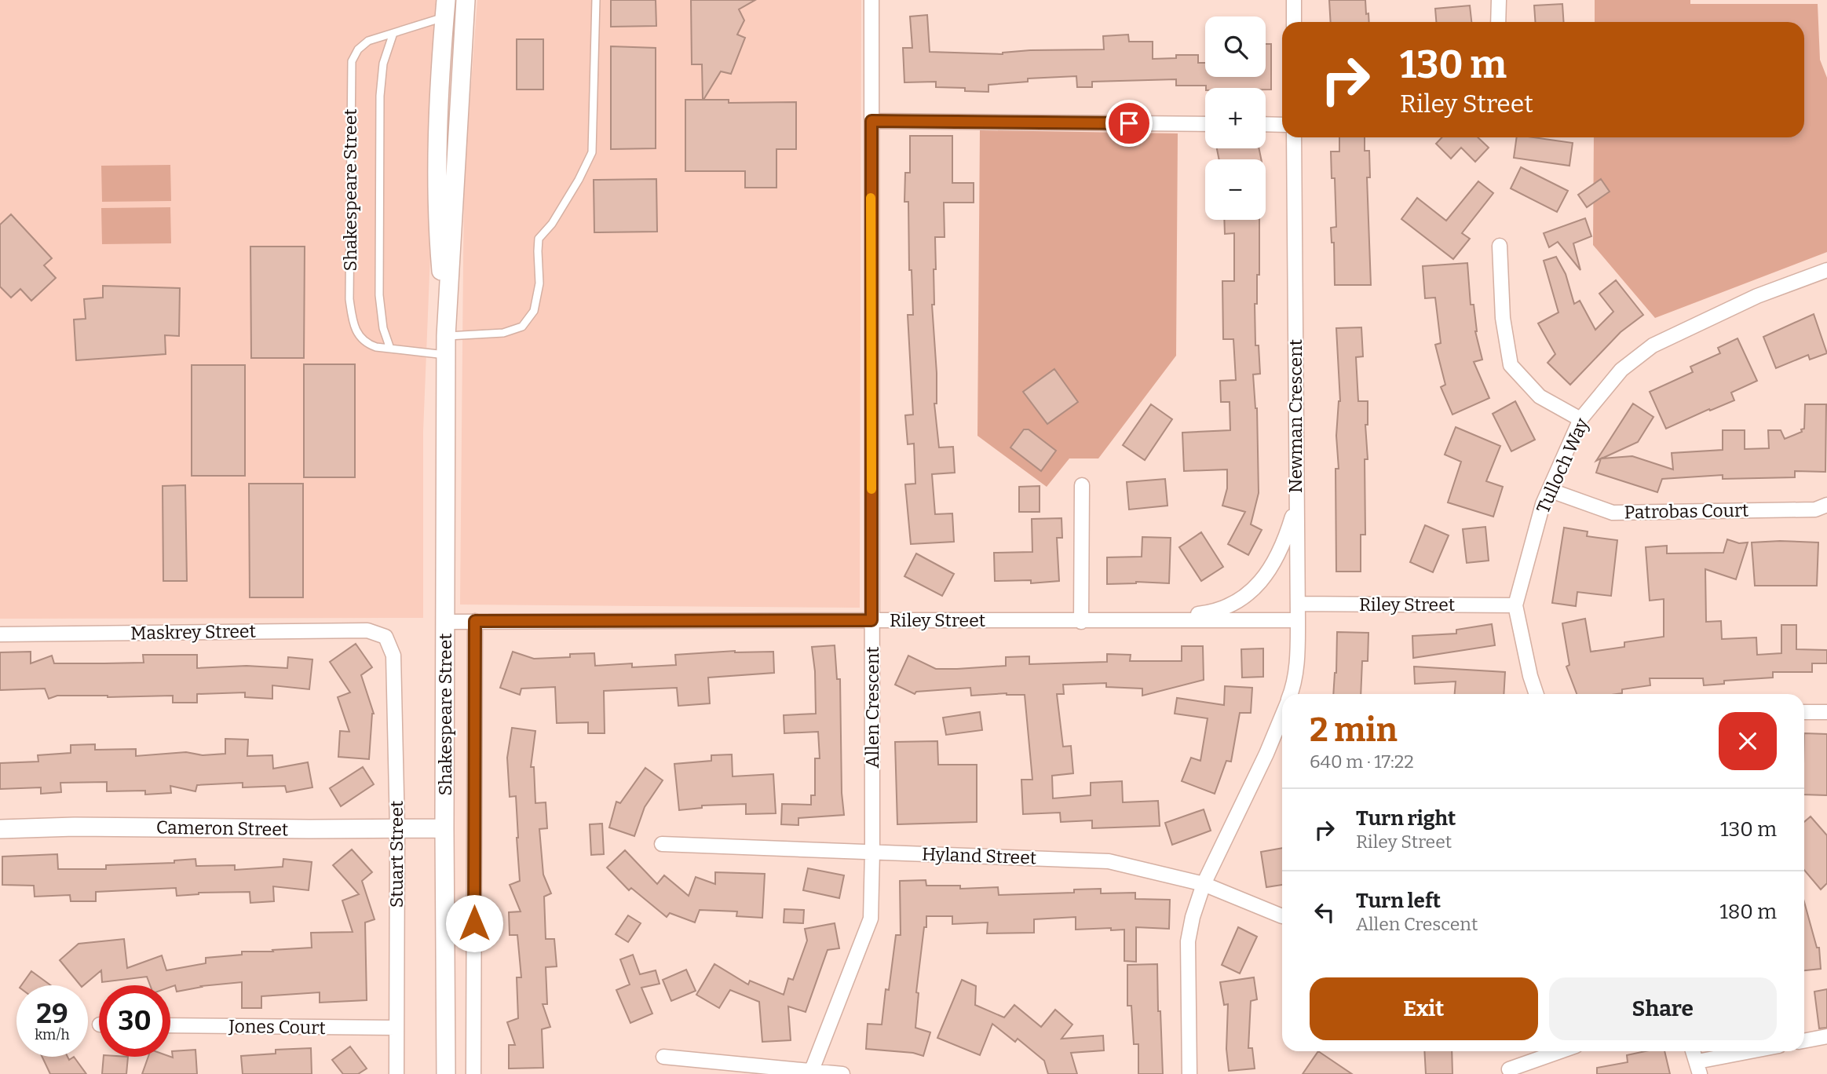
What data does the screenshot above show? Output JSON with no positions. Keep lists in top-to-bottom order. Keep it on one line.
{"streets":{"street":["Shakespeare Street","Newman Crescent","Tulloch Way","Patrobas Court","Riley Street","Maskrey Street","Allen Crescent","Cameron Street","Stuart Street","Hyland Street","Jones Court"]},"crossings":[["Shakespeare Street","Riley Street"],["Shakespeare Street","Cameron Street"],["Newman Crescent","Riley Street"],["Newman Crescent","Hyland Street"],["Tulloch Way","Patrobas Court"],["Tulloch Way","Riley Street"],["Riley Street","Allen Crescent"],["Maskrey Street","Stuart Street"],["Allen Crescent","Hyland Street"],["Cameron Street","Stuart Street"],["Stuart Street","Jones Court"]],"page":{"map_buttons":["+","−"],"turn":["130 m","Riley Street"],"heading":["2 min","640 m · 17:22"],"list":[{"name":"Turn right","note":"Riley Street","value":"130 m"},{"name":"Turn left","note":"Allen Crescent","value":"180 m"}],"buttons":["Exit","Share"],"speed":"29 km/h","limit":"30"}}
